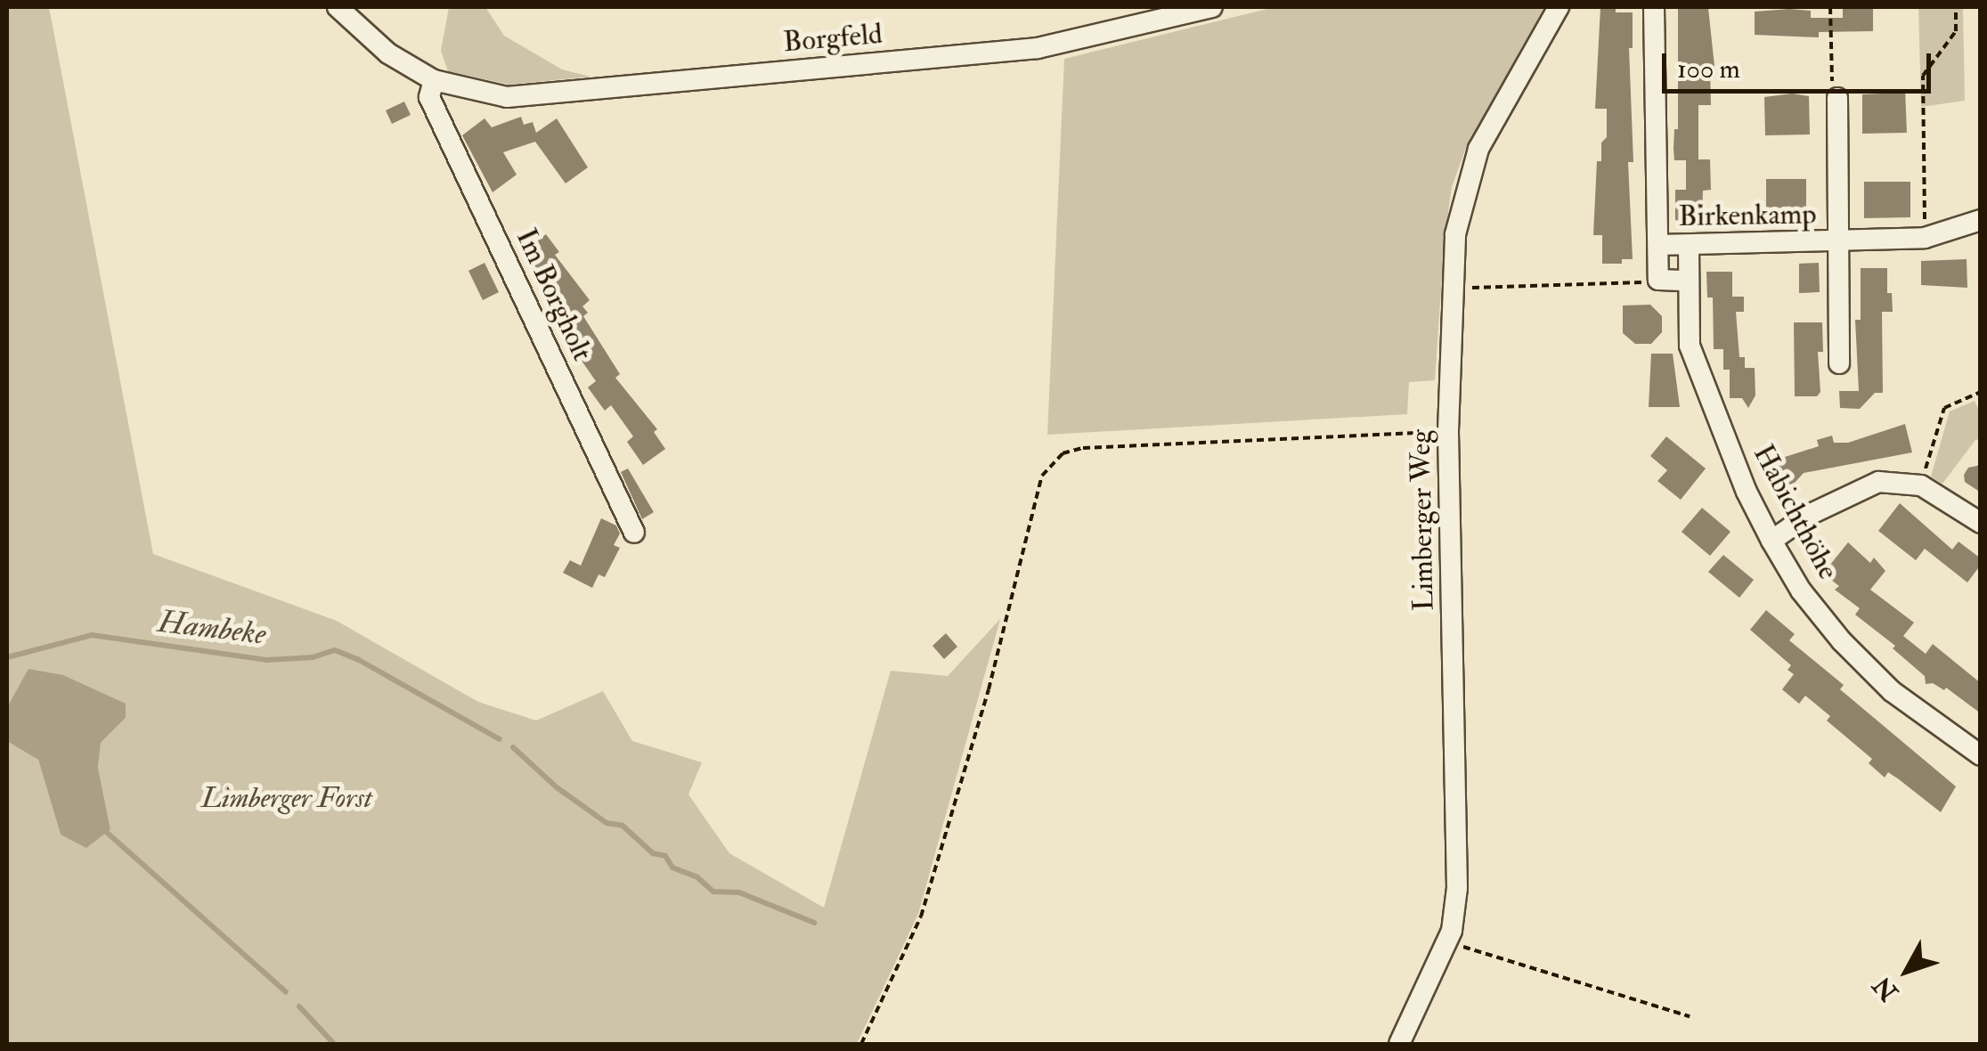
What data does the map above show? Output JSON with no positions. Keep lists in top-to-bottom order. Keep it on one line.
{"streets":{"street":["Borgfeld","Birkenkamp","Im Borgholt","Habichthöhe","Limberger Weg"]},"crossings":[["Borgfeld","Im Borgholt"],["Birkenkamp","Habichthöhe"]],"water":["Hambeke"],"parks":["Limberger Forst"],"scale_bar":"100 m","north":"bottom left"}
